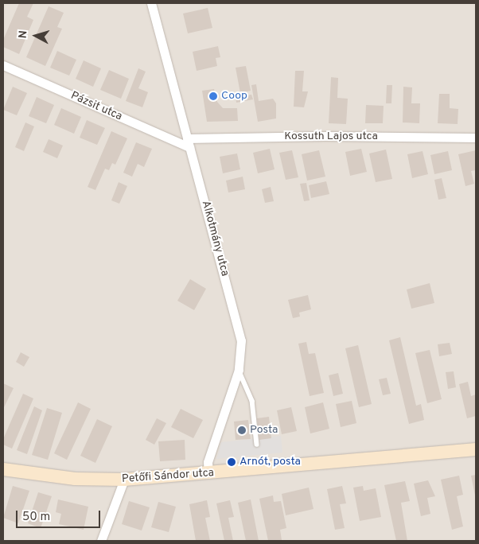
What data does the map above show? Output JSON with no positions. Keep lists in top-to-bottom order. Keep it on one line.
{"streets":{"main road":["Petőfi Sándor utca"],"street":["Pázsit utca","Kossuth Lajos utca","Alkotmány utca"]},"crossings":[["Pázsit utca","Kossuth Lajos utca"],["Pázsit utca","Alkotmány utca"],["Kossuth Lajos utca","Alkotmány utca"],["Alkotmány utca","Petőfi Sándor utca"]],"places":["Coop","Posta","Arnót, posta"],"scale_bar":"50 m","north":"left"}
